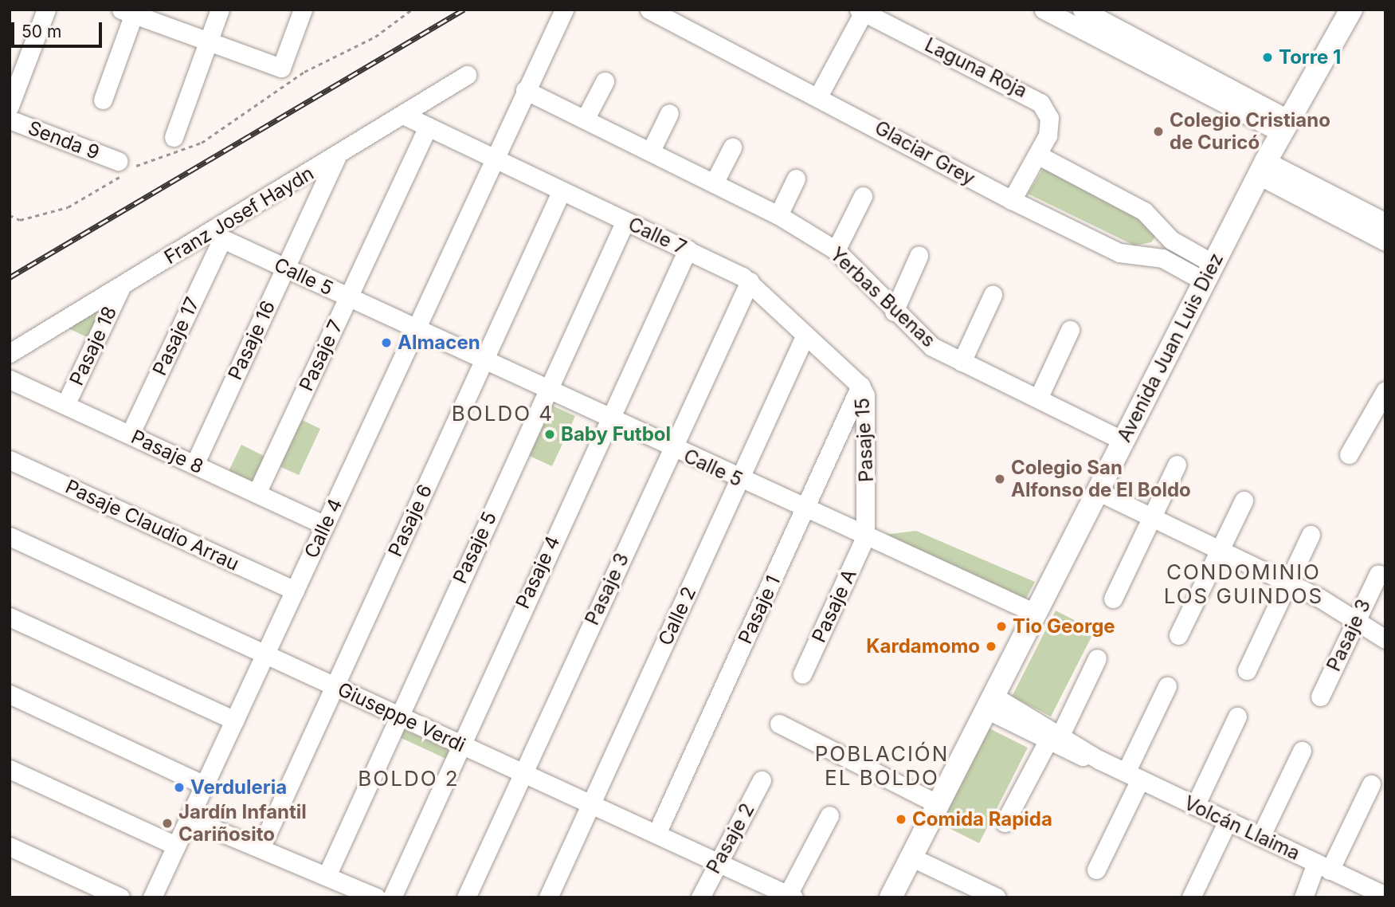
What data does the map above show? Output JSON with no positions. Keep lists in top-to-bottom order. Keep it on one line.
{"streets":{"main road":["Avenida Juan Luis Diez"],"street":["Laguna Roja","Senda 9","Glaciar Grey","Franz Josef Haydn","Calle 7","Calle 5","Yerbas Buenas","Pasaje 17","Pasaje 16","Pasaje 18","Pasaje 7","Pasaje 15","Pasaje 8","Pasaje 6","Pasaje Claudio Arrau","Calle 4","Pasaje 5","Pasaje 4","Pasaje 3","Pasaje A","Pasaje 1","Calle 2","Giuseppe Verdi","Volcán Llaima","Pasaje 2"]},"crossings":[["Laguna Roja","Glaciar Grey"],["Glaciar Grey","Avenida Juan Luis Diez"],["Franz Josef Haydn","Calle 7"],["Franz Josef Haydn","Calle 5"],["Franz Josef Haydn","Pasaje 17"],["Franz Josef Haydn","Pasaje 16"],["Franz Josef Haydn","Pasaje 18"],["Calle 7","Pasaje 7"],["Calle 7","Pasaje 15"],["Calle 7","Pasaje 6"],["Calle 7","Calle 4"],["Calle 7","Pasaje 5"],["Calle 7","Pasaje 4"],["Calle 7","Pasaje 3"],["Calle 7","Calle 2"],["Calle 5","Pasaje 17"],["Calle 5","Pasaje 16"],["Calle 5","Avenida Juan Luis Diez"],["Calle 5","Pasaje 7"],["Calle 5","Pasaje 15"],["Calle 5","Pasaje 6"],["Calle 5","Calle 4"],["Calle 5","Pasaje 5"],["Calle 5","Pasaje 4"],["Calle 5","Pasaje 3"],["Calle 5","Pasaje A"],["Calle 5","Pasaje 1"],["Calle 5","Calle 2"],["Yerbas Buenas","Avenida Juan Luis Diez"],["Yerbas Buenas","Calle 4"],["Pasaje 17","Pasaje 8"],["Pasaje 16","Pasaje 8"],["Pasaje 18","Pasaje 8"],["Avenida Juan Luis Diez","Volcán Llaima"],["Pasaje 7","Pasaje 8"],["Pasaje 15","Pasaje A"],["Pasaje 15","Pasaje 1"],["Pasaje 15","Calle 2"],["Pasaje 8","Calle 4"],["Pasaje 6","Giuseppe Verdi"],["Pasaje Claudio Arrau","Calle 4"],["Calle 4","Giuseppe Verdi"],["Pasaje 5","Giuseppe Verdi"],["Pasaje 4","Giuseppe Verdi"],["Pasaje 3","Giuseppe Verdi"],["Pasaje 1","Giuseppe Verdi"],["Calle 2","Giuseppe Verdi"],["Giuseppe Verdi","Pasaje 2"]],"districts":["BOLDO 4","CONDOMINIO LOS GUINDOS","POBLACIÓN EL BOLDO","BOLDO 2"],"places":["Torre 1","Colegio Cristiano de Curicó","Almacen","Baby Futbol","Colegio San Alfonso de El Boldo","Tio George","Kardamomo","Verduleria","Comida Rapida","Jardín Infantil Cariñosito"],"scale_bar":"50 m"}
